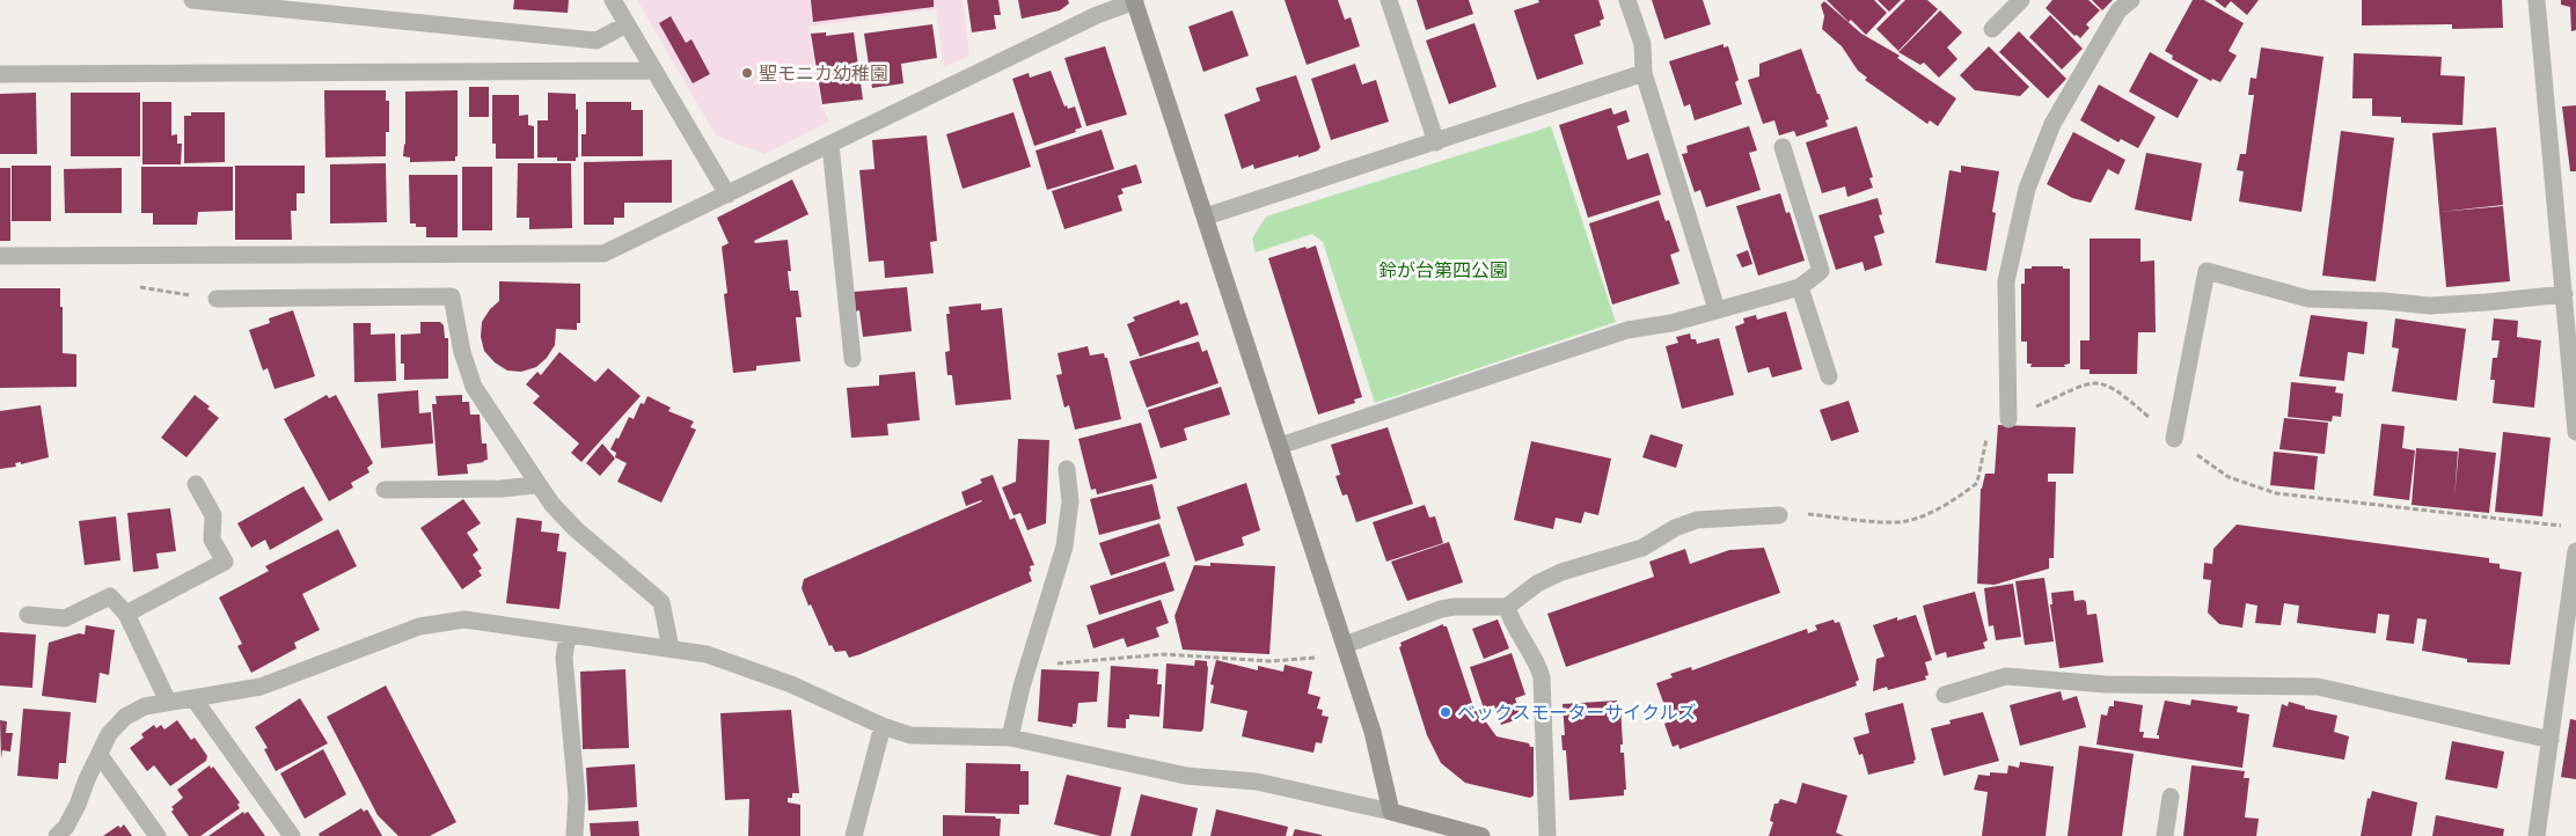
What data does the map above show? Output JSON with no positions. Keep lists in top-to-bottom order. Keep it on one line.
{"parks":["鈴が台第四公園"],"places":["聖モニカ幼稚園","ベックスモーターサイクルズ"]}
